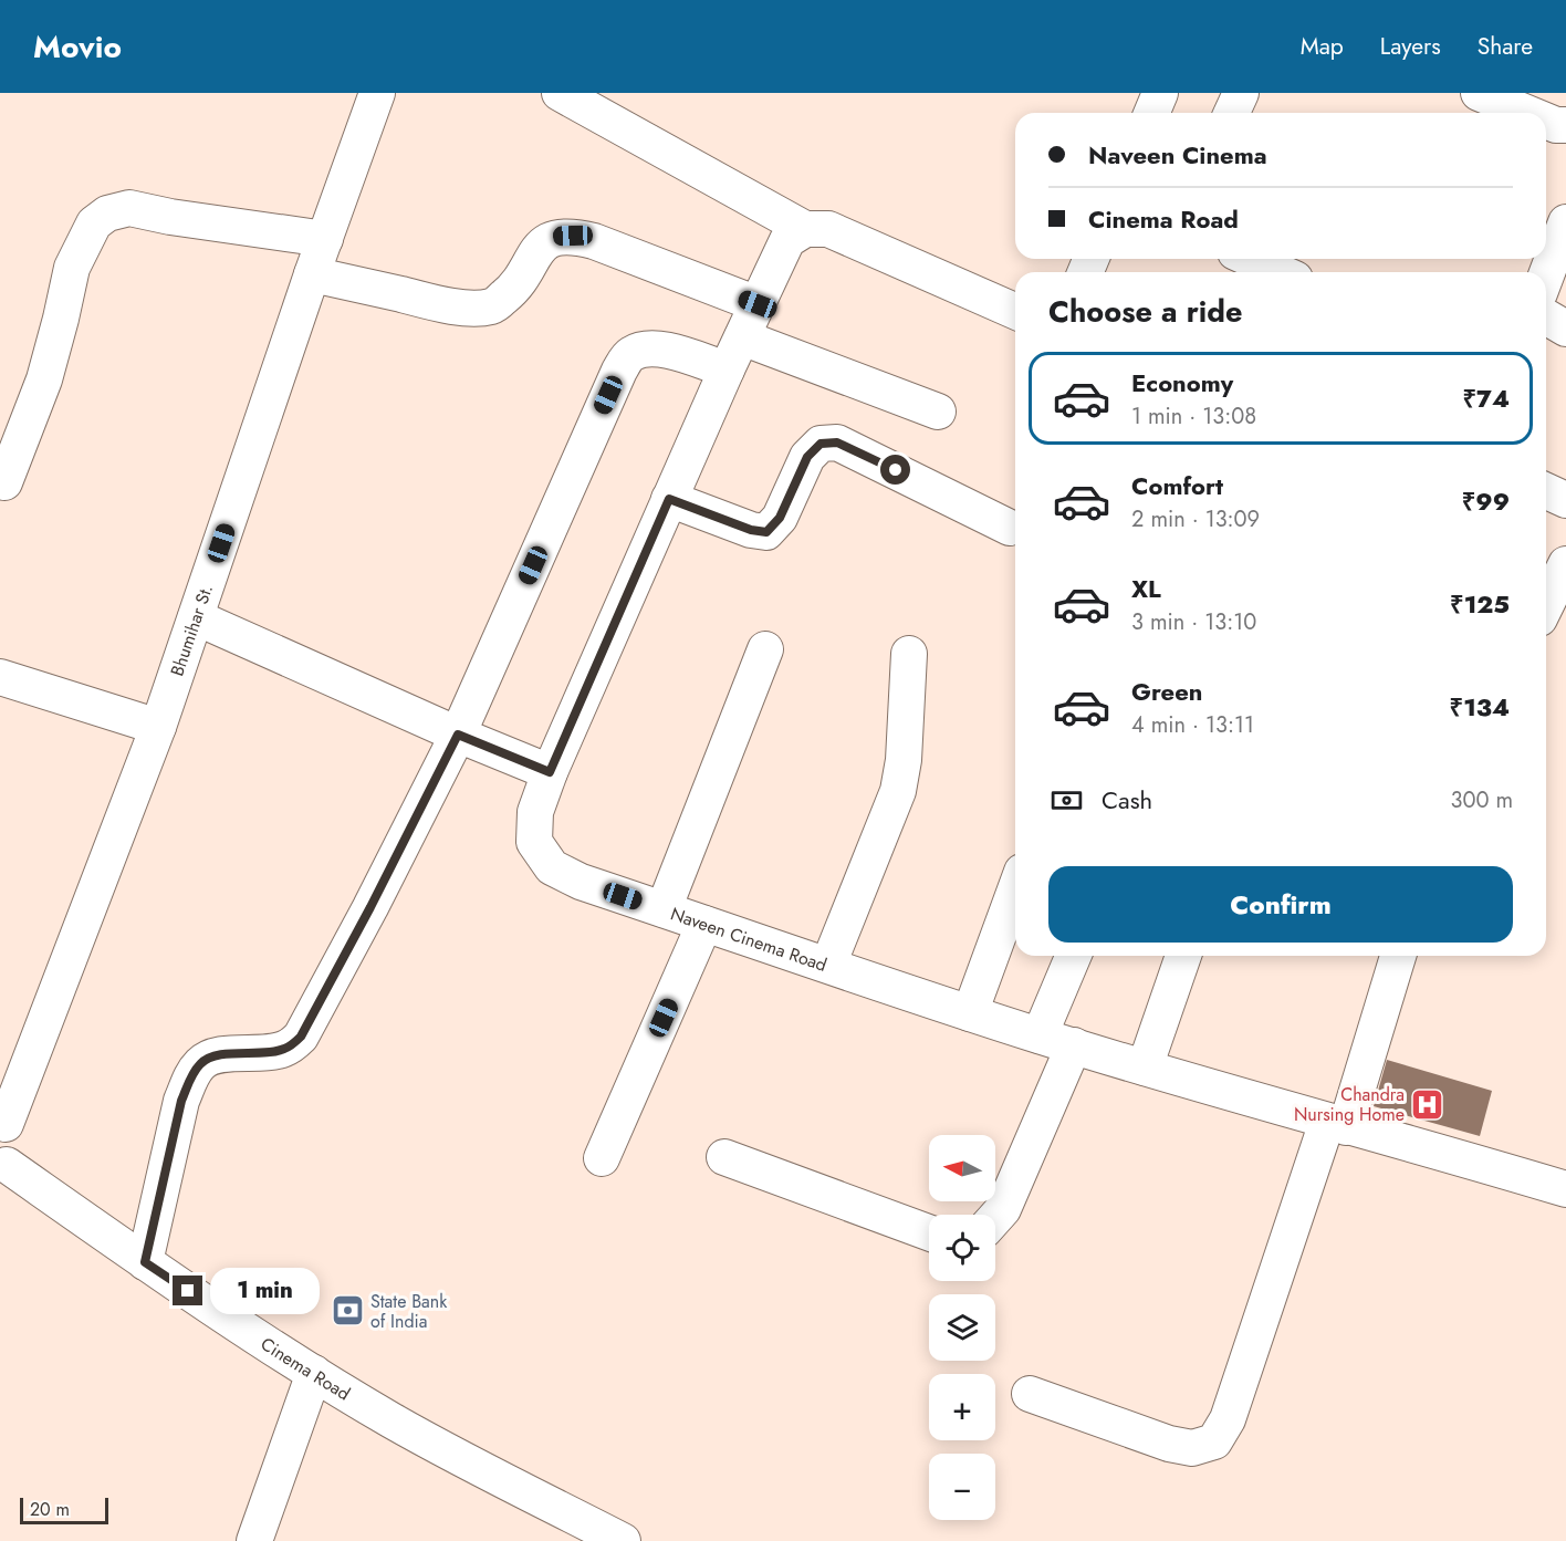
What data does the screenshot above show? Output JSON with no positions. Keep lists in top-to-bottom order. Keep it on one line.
{"streets":{"street":["Bhumihar St.","Naveen Cinema Road","Cinema Road"]},"places":{"hospital":["Chandra Nursing Home"],"bank":["State Bank of India"]},"scale_bar":"20 m","north":"left","page":{"header":"Movio","nav":["Map","Layers","Share"],"banner":["Naveen Cinema","Cinema Road"],"heading":"Choose a ride","list":[{"name":"Economy","note":"1 min · 13:08","value":"₹74"},{"name":"Comfort","note":"2 min · 13:09","value":"₹99"},{"name":"XL","note":"3 min · 13:10","value":"₹125"},{"name":"Green","note":"4 min · 13:11","value":"₹134"}],"pay":["Cash","300 m"],"buttons":"Confirm","map_buttons":["+","−"],"bubble":"1 min","scale":"20 m"}}
